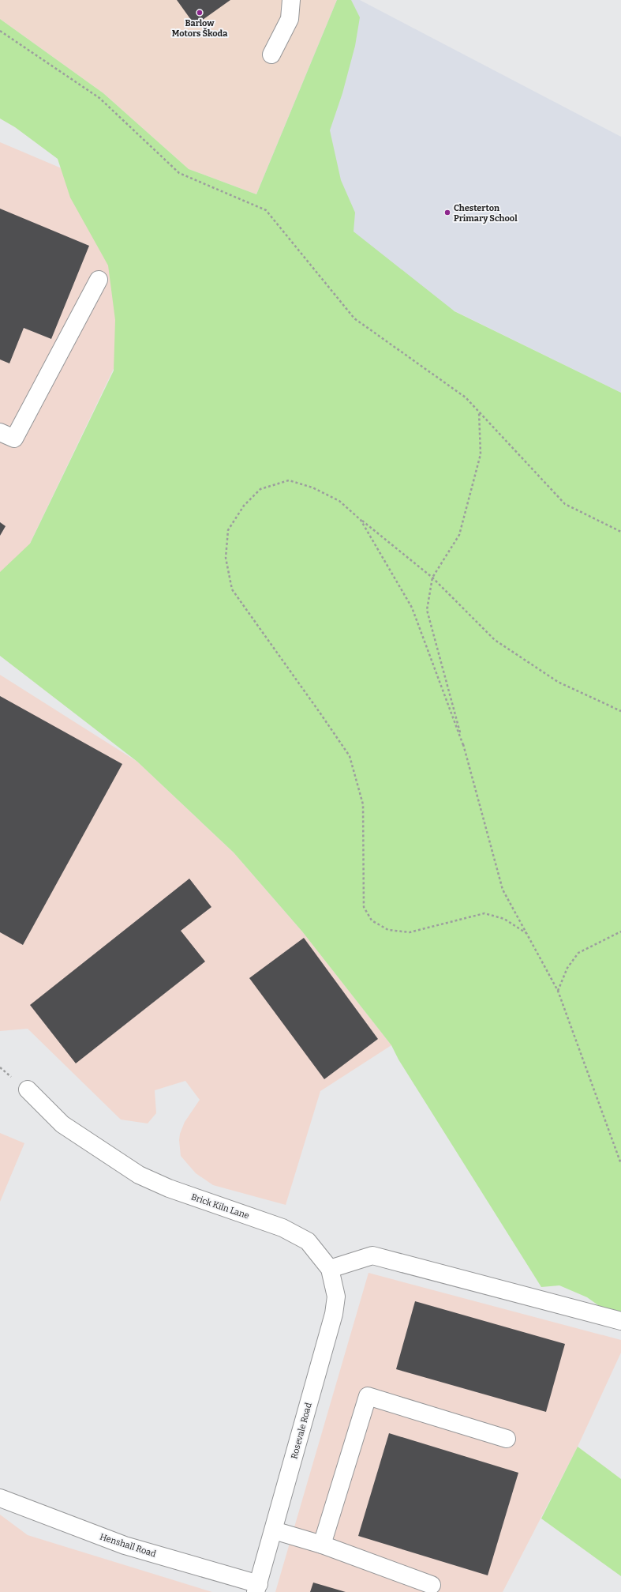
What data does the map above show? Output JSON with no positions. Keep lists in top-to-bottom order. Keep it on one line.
{"streets":{"street":["Brick Kiln Lane","Rosevale Road","Henshall Road"]},"crossings":[["Brick Kiln Lane","Rosevale Road"],["Rosevale Road","Henshall Road"]],"places":["Barlow Motors Škoda","Chesterton Primary School"]}
